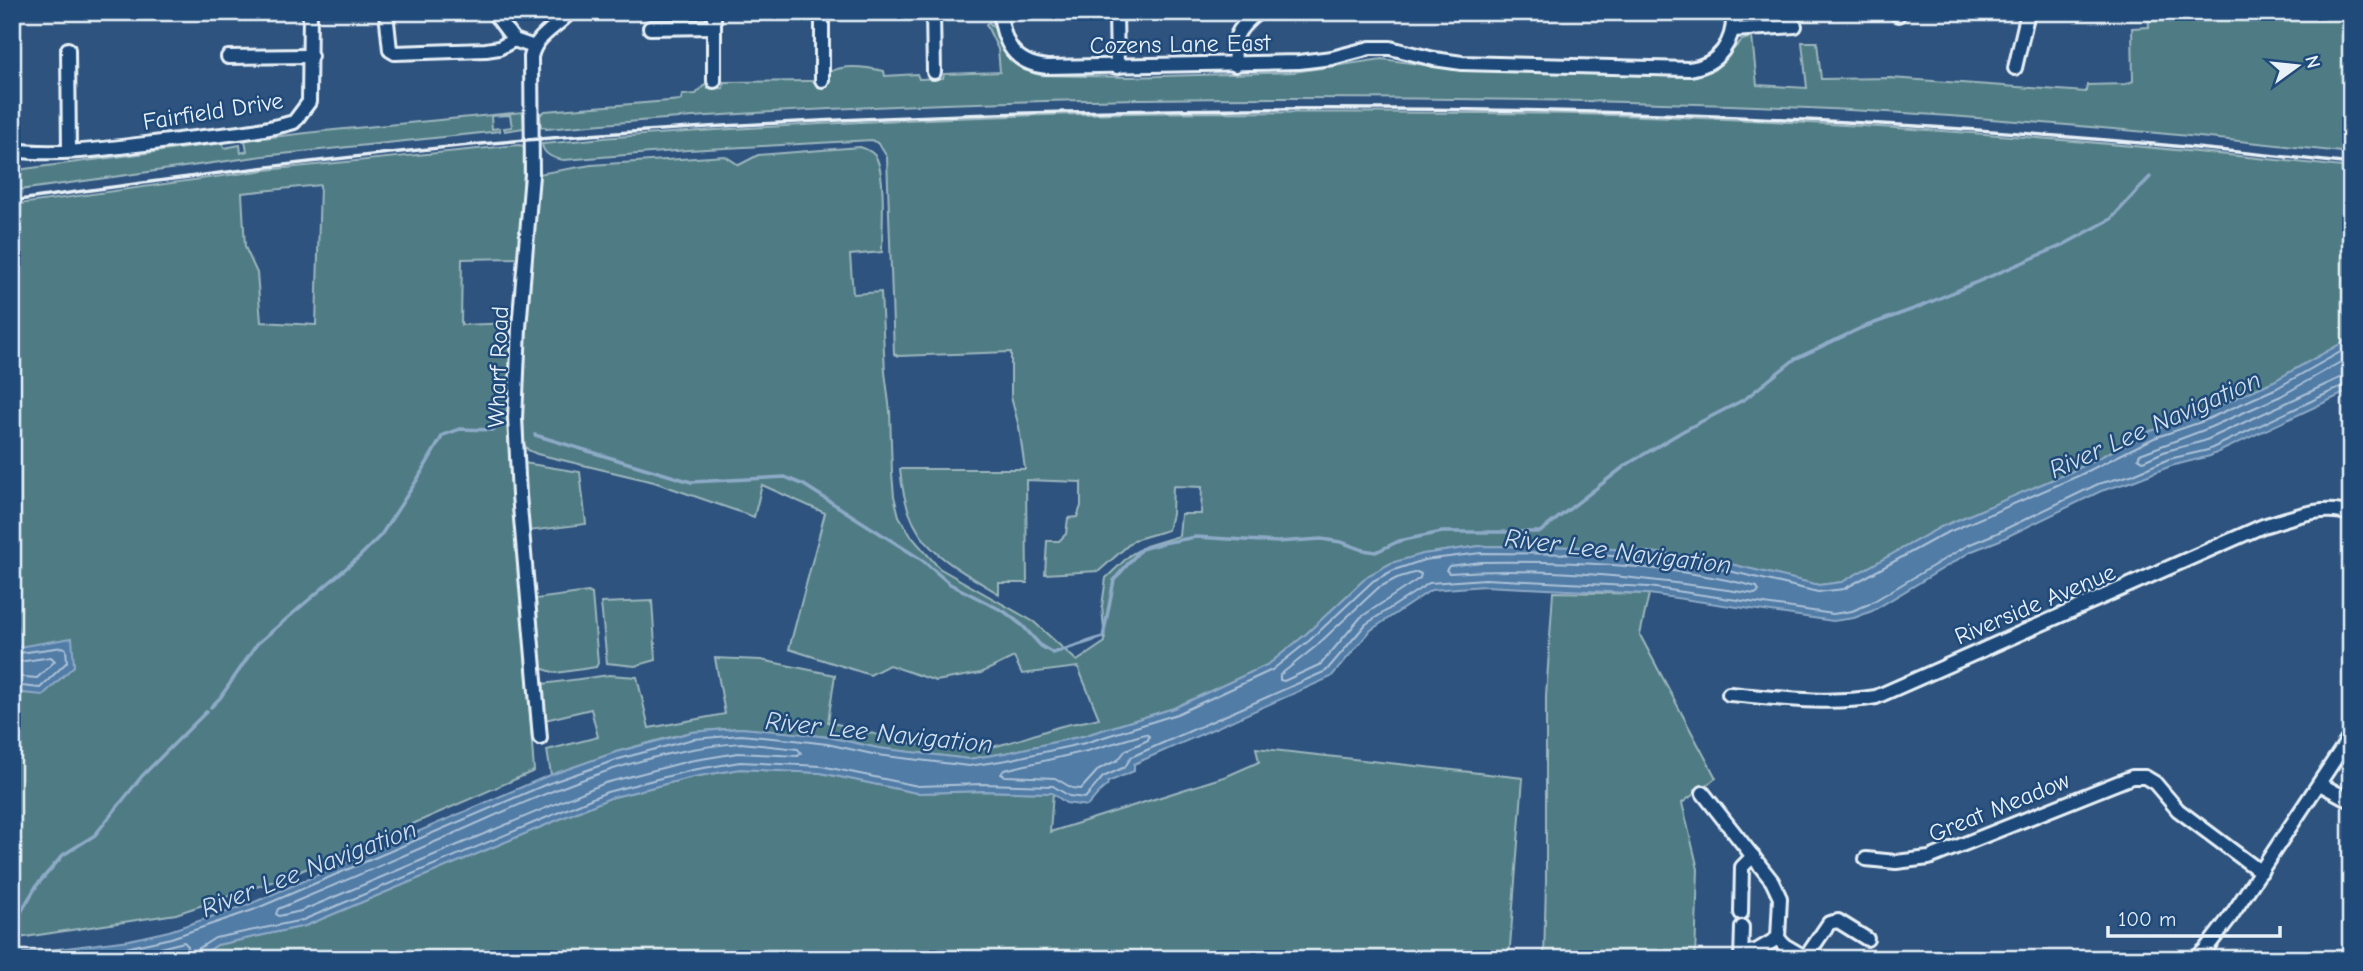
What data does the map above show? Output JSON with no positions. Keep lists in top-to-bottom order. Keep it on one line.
{"streets":{"street":["Cozens Lane East","Fairfield Drive","Wharf Road","Riverside Avenue","Great Meadow"]},"water":["River Lee Navigation"],"scale_bar":"100 m","north":"right"}
